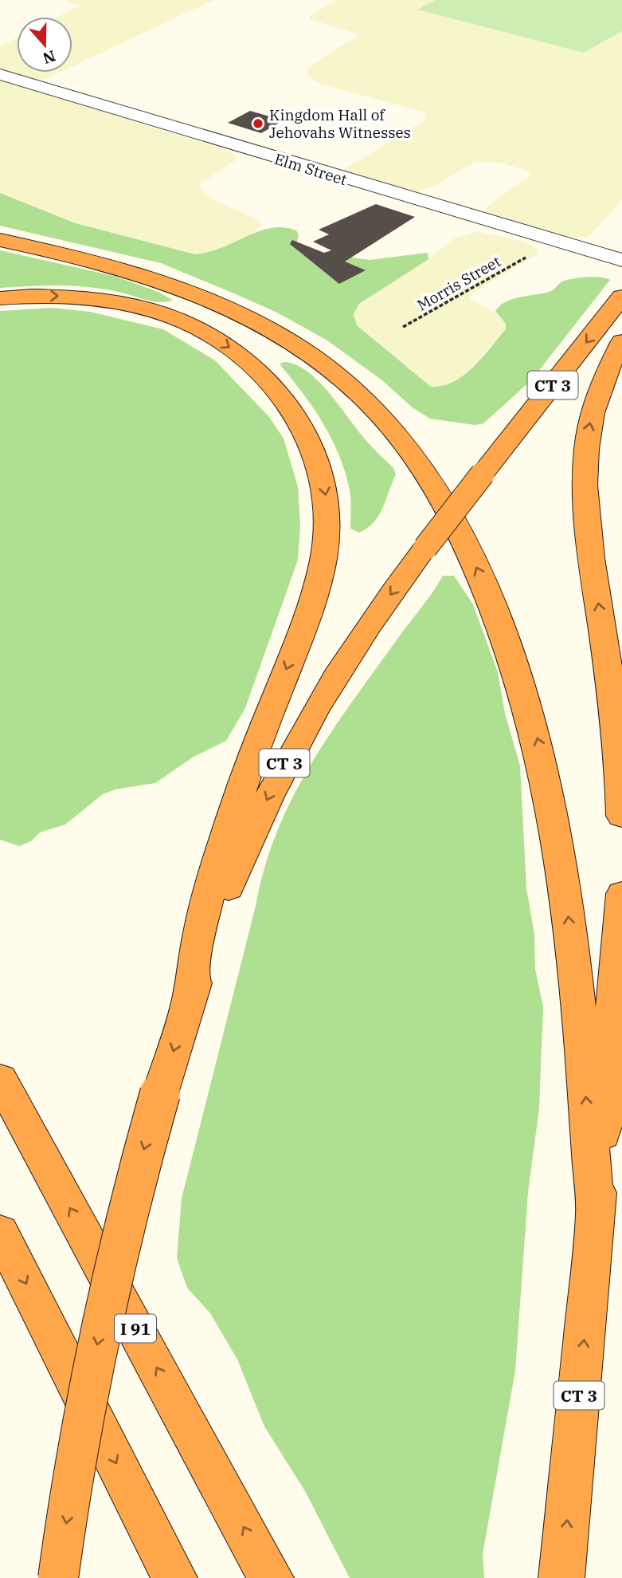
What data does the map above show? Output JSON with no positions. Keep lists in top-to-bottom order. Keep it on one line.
{"streets":{"highway":["CT 3","I 91"],"street":["Elm Street"],"path":["Morris Street"]},"places":["Kingdom Hall of Jehovahs Witnesses"],"north":"bottom"}
